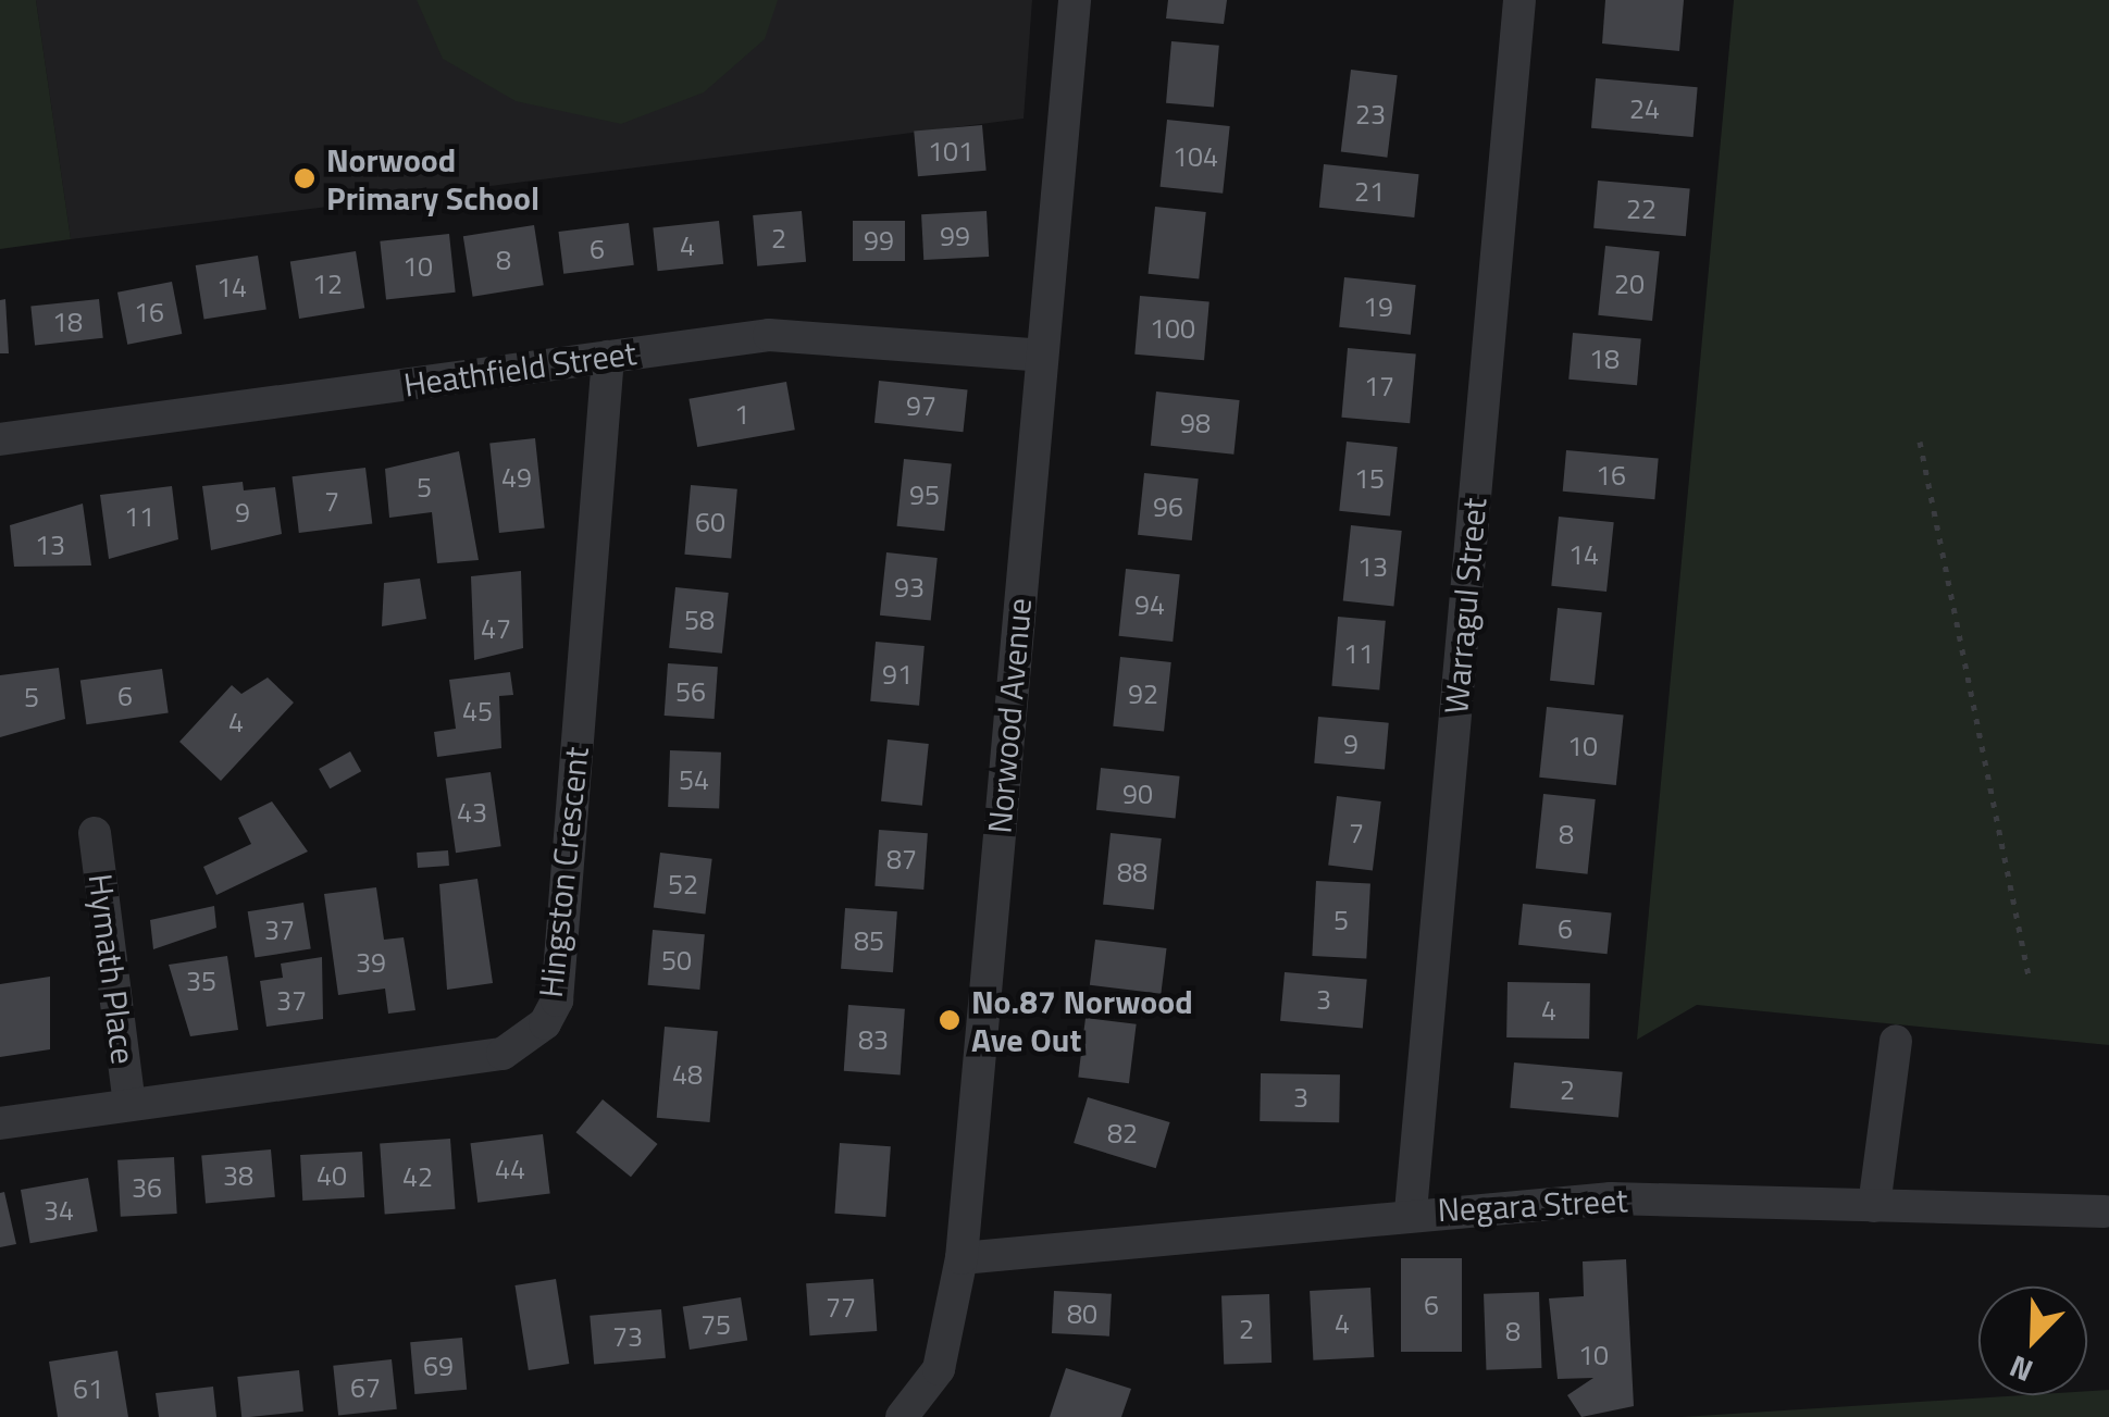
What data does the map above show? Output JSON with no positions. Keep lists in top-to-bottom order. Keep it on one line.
{"streets":{"street":["Heathfield Street","Warragul Street","Norwood Avenue","Hingston Crescent","Hymath Place","Negara Street"]},"crossings":[["Heathfield Street","Norwood Avenue"],["Heathfield Street","Hingston Crescent"],["Warragul Street","Negara Street"],["Norwood Avenue","Negara Street"],["Hingston Crescent","Hymath Place"]],"places":["Norwood Primary School","No.87 Norwood Ave Out"],"house_numbers":["24","23","101","104","21","22","99","2","99","4","6","8","10","12","20","14","19","16","18","100","18","17","97","1","98","16","49","15","5","95","7","96","9","11","60","13","14","13","93","94","58","47","11","91","56","92","6","5","45","4","9","10","54","90","43","7","8","87","88","52","5","6","37","85","50","39","35","3","37","4","83","48","2","3","82","44","38","40","42","36","34","6","77","80","4","75","2","8","73","10","69","67","61"],"north":"bottom left"}
